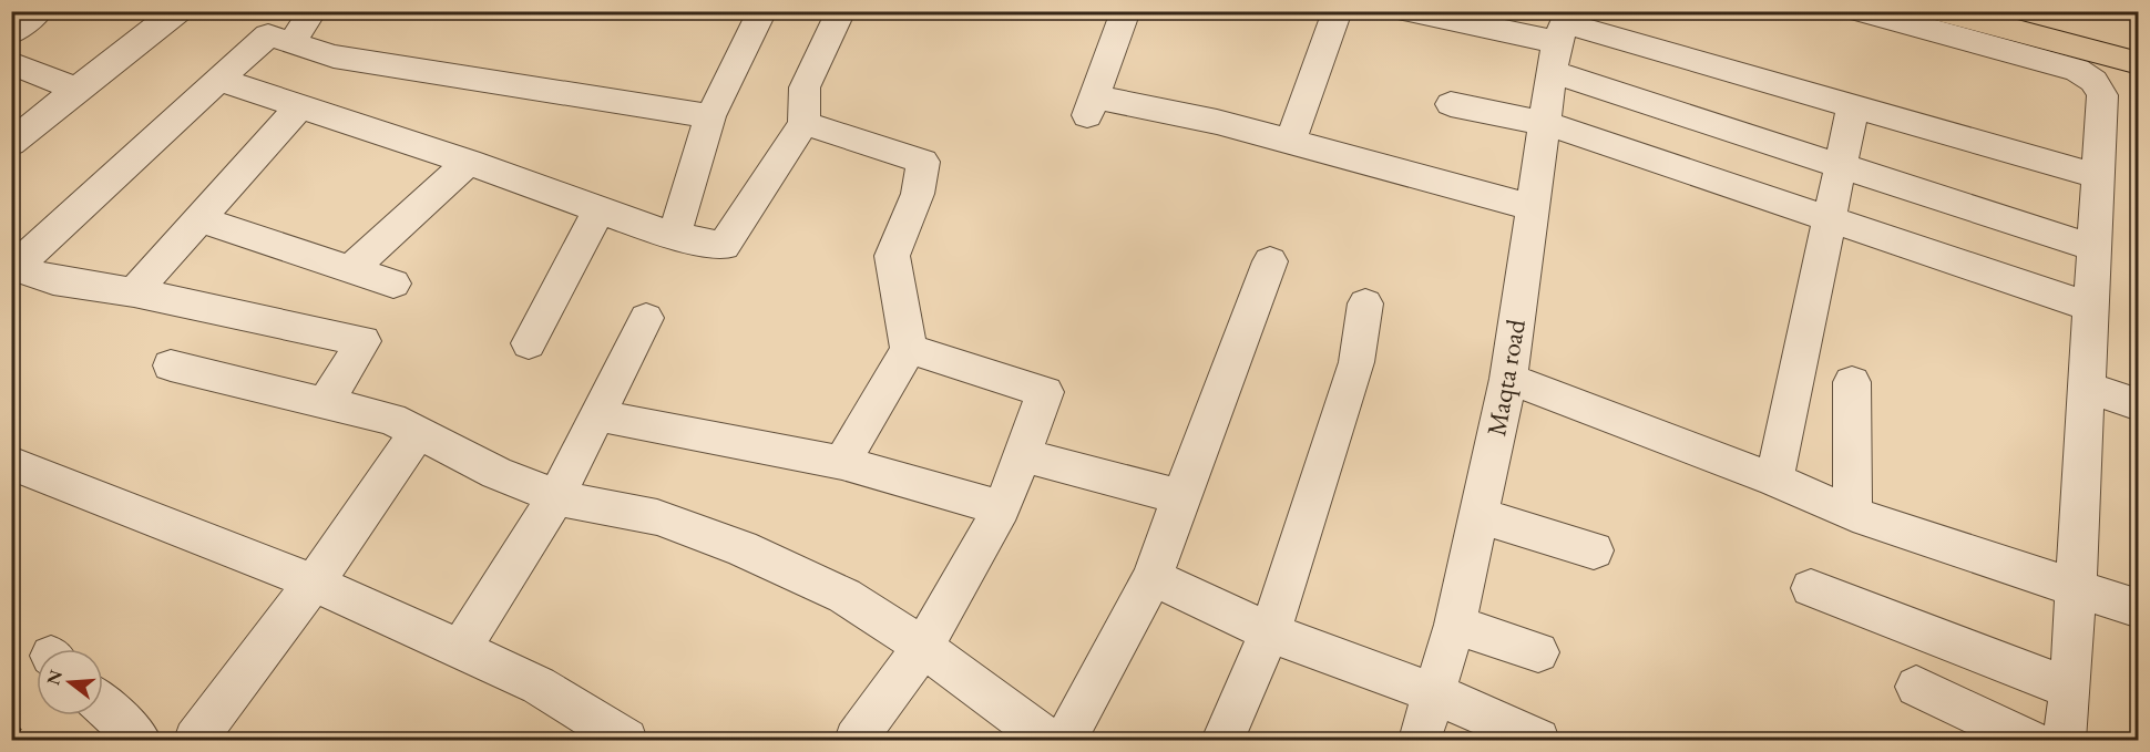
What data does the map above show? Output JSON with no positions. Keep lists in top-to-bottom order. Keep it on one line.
{"streets":{"street":["Maqta road"]},"north":"left"}
